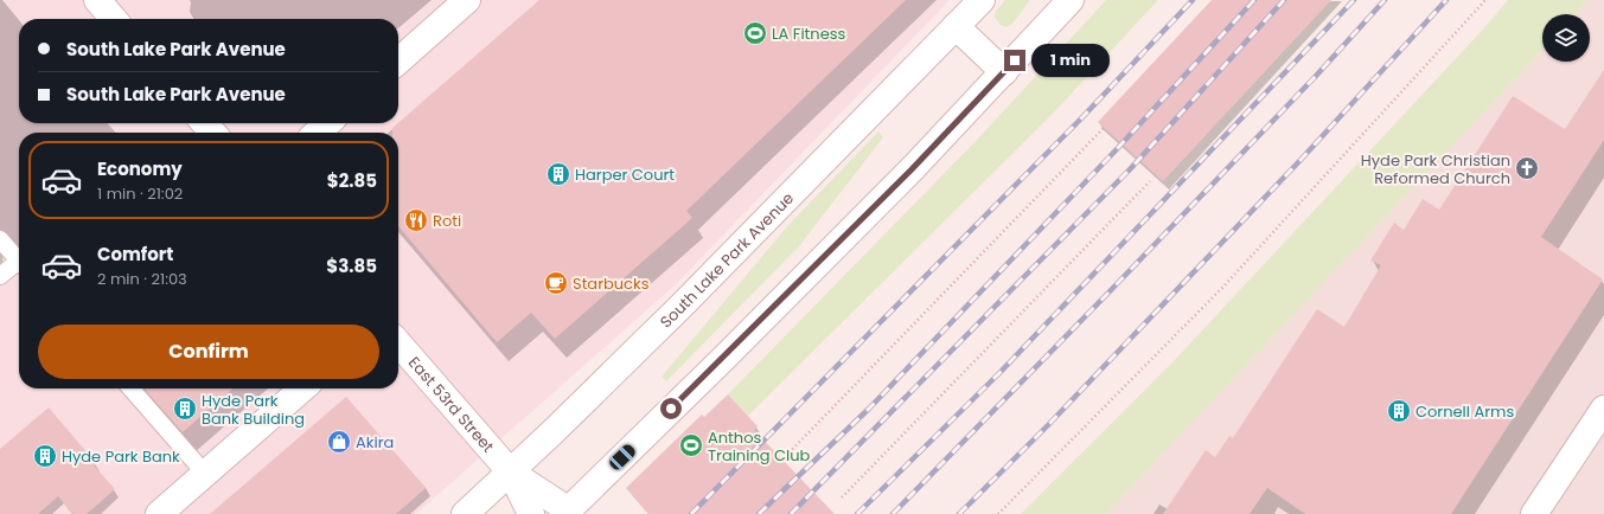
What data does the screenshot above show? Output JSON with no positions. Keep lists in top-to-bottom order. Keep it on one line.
{"streets":{"main road":["South Lake Park Avenue","East 53rd Street"]},"crossings":[["South Lake Park Avenue","East 53rd Street"]],"places":{"sports":["LA Fitness","Anthos Training Club"],"church":["Hyde Park Christian Reformed Church"],"building":["Harper Court","Hyde Park Bank Building","Cornell Arms","Hyde Park Bank"],"restaurant":["Roti"],"cafe":["Starbucks"],"shop":["Akira"]},"page":{"banner":["South Lake Park Avenue","South Lake Park Avenue"],"bubble":"1 min","list":[{"name":"Economy","note":"1 min · 21:02","value":"$2.85"},{"name":"Comfort","note":"2 min · 21:03","value":"$3.85"}],"buttons":"Confirm"}}
